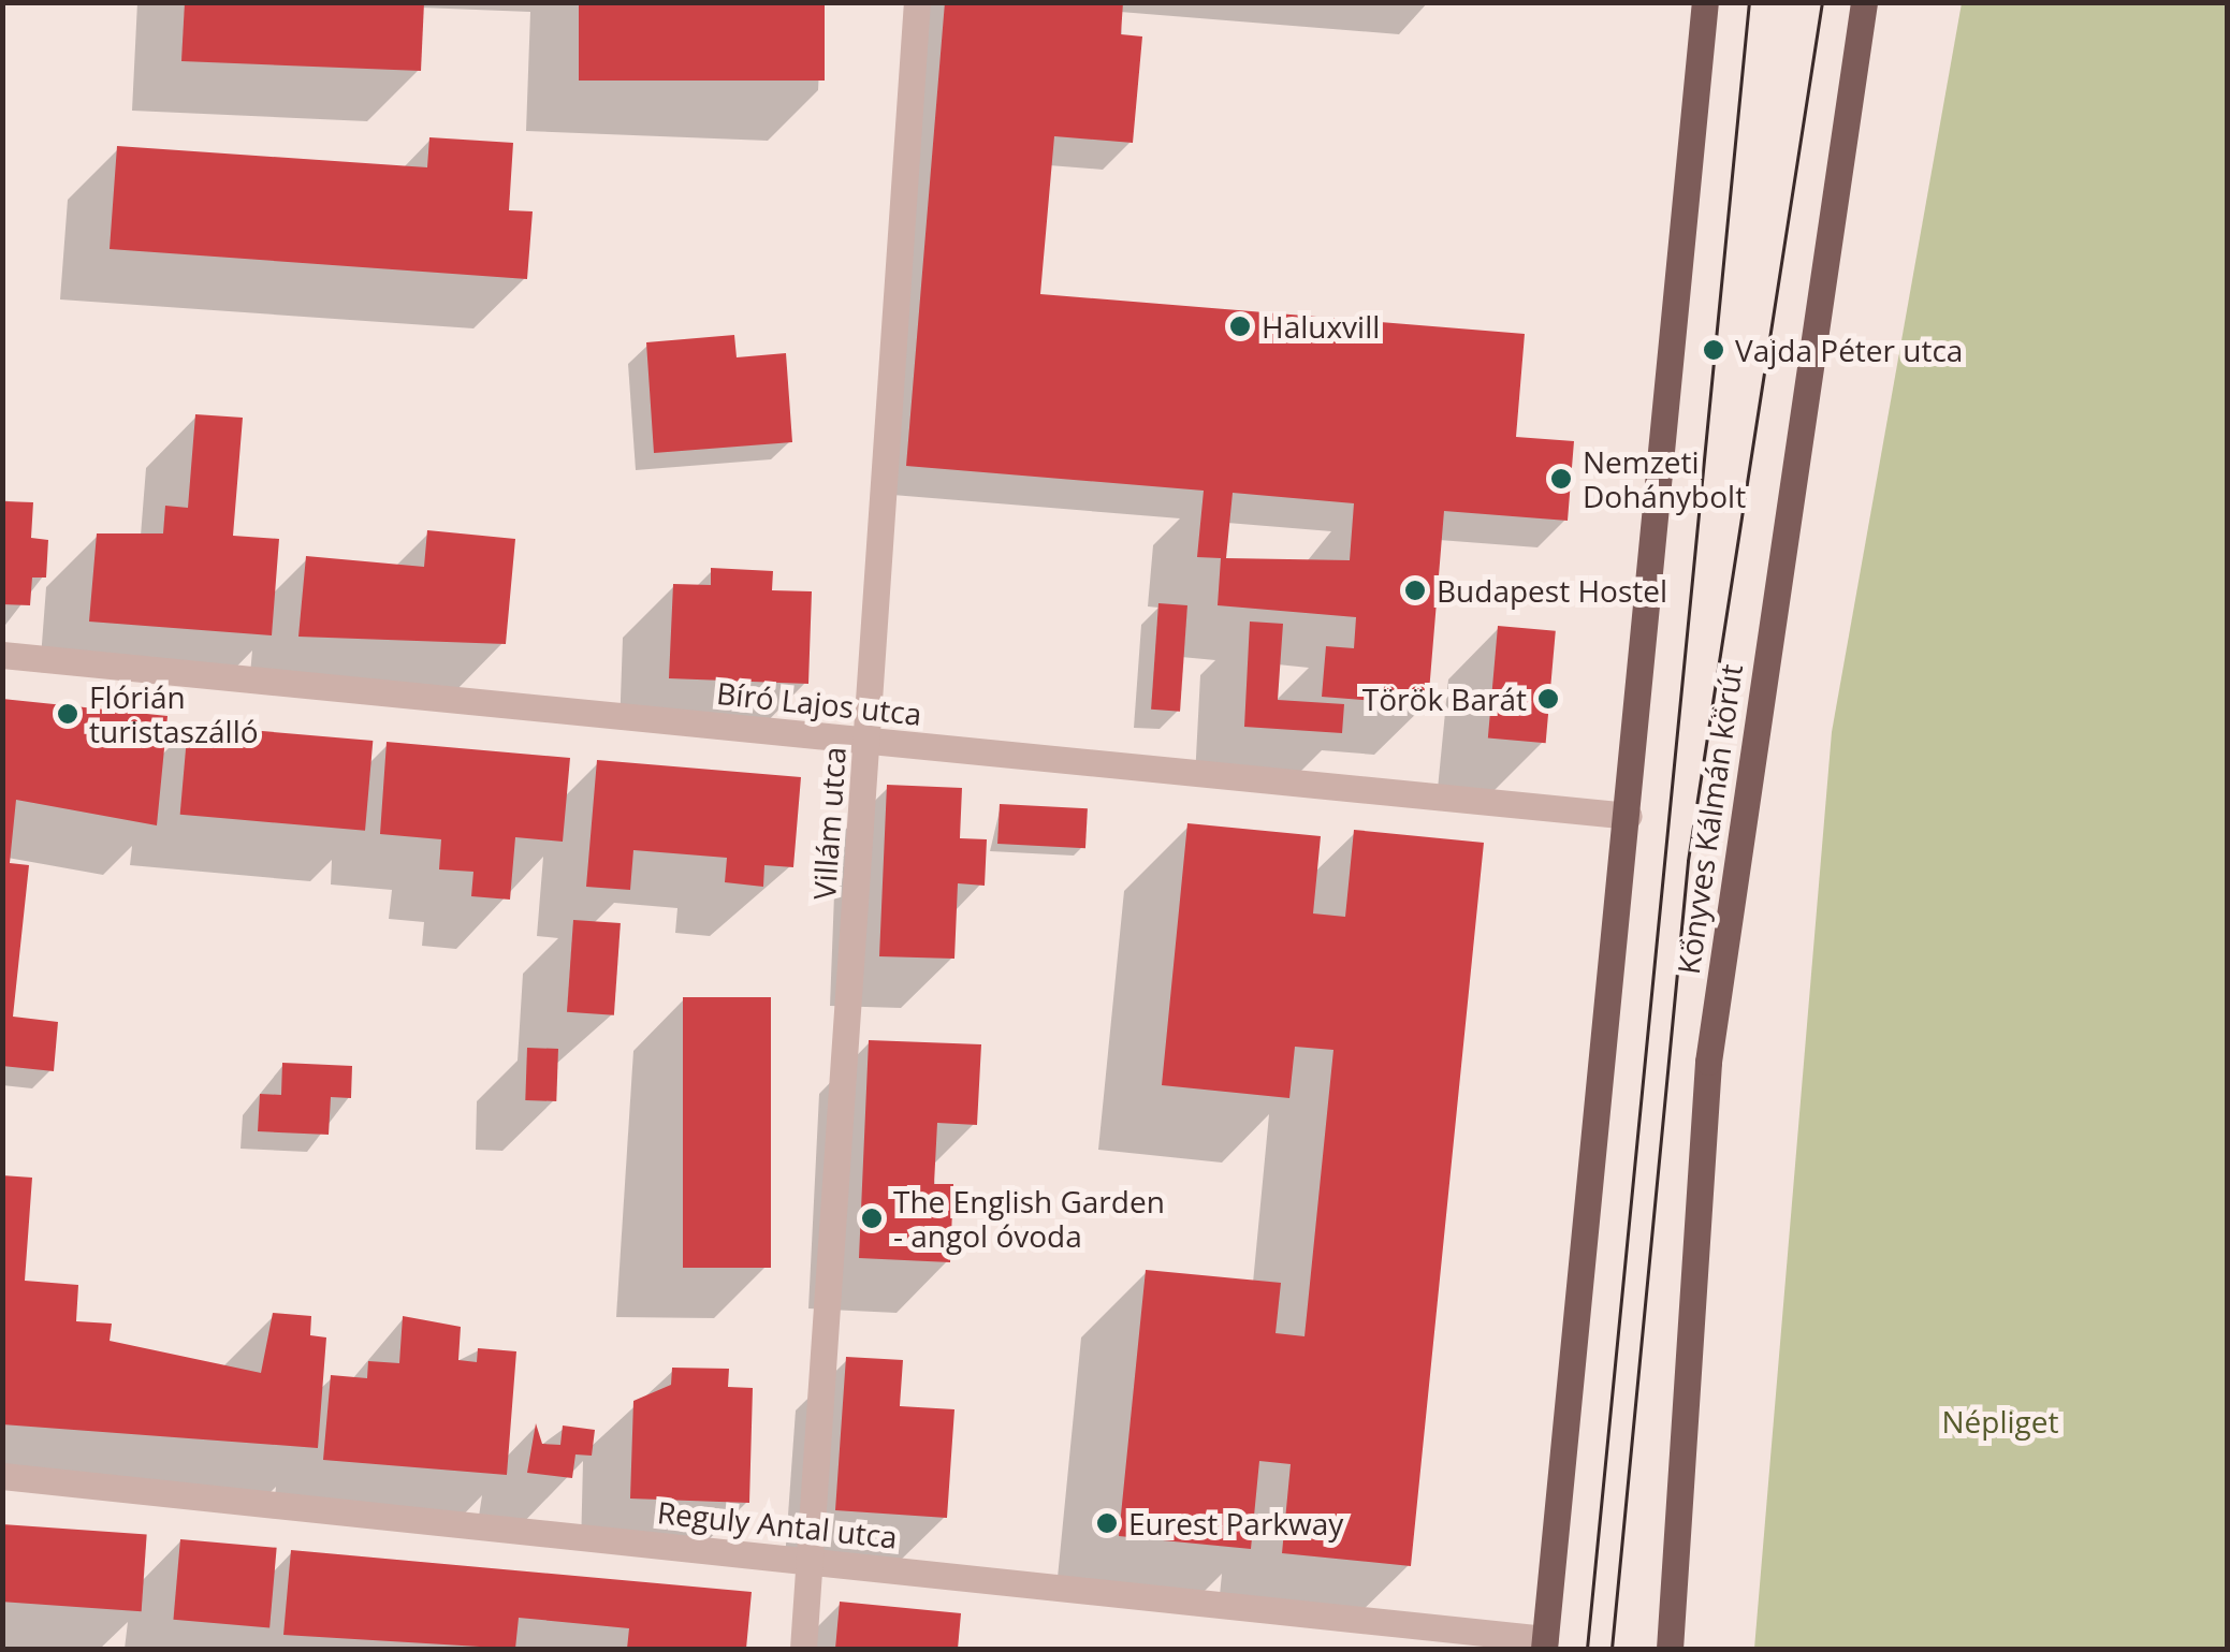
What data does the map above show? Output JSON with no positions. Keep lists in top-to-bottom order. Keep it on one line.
{"streets":{"main road":["Könyves Kálmán körút"],"street":["Bíró Lajos utca","Villám utca","Reguly Antal utca"]},"crossings":[["Bíró Lajos utca","Villám utca"],["Villám utca","Reguly Antal utca"]],"parks":["Népliget"],"places":["Haluxvill","Vajda Péter utca","Nemzeti Dohánybolt","Budapest Hostel","Török Barát","Flórián turistaszálló","The English Garden - angol óvoda","Eurest Parkway"]}
